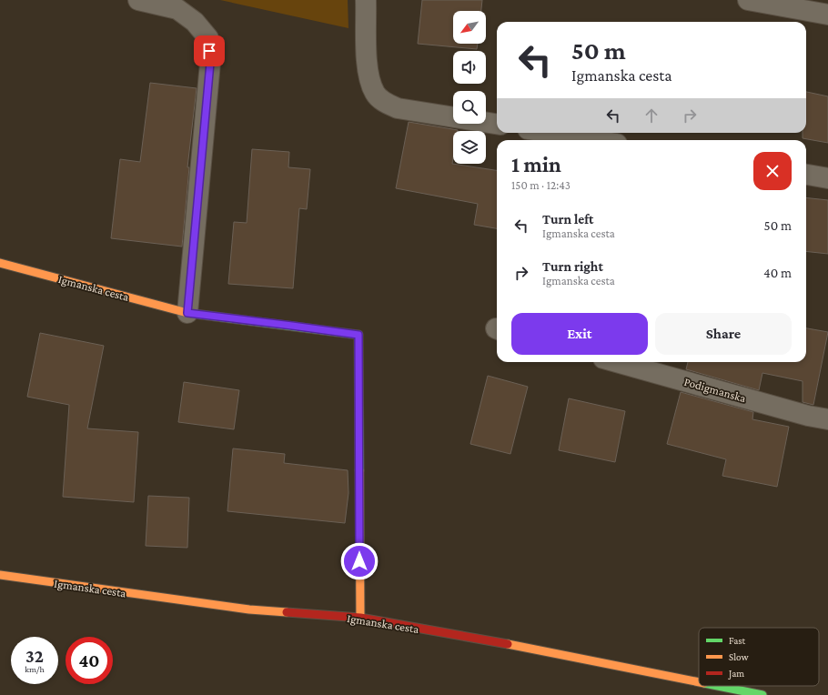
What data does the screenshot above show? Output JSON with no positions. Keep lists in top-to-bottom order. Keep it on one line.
{"streets":{"street":["Igmanska cesta","Podigmanska"]},"legend":["Fast","Slow","Jam"],"north":"bottom left","page":{"turn":["50 m","Igmanska cesta"],"heading":["1 min","150 m · 12:43"],"list":[{"name":"Turn left","note":"Igmanska cesta","value":"50 m"},{"name":"Turn right","note":"Igmanska cesta","value":"40 m"}],"buttons":["Exit","Share"],"speed":"32 km/h","limit":"40"}}
